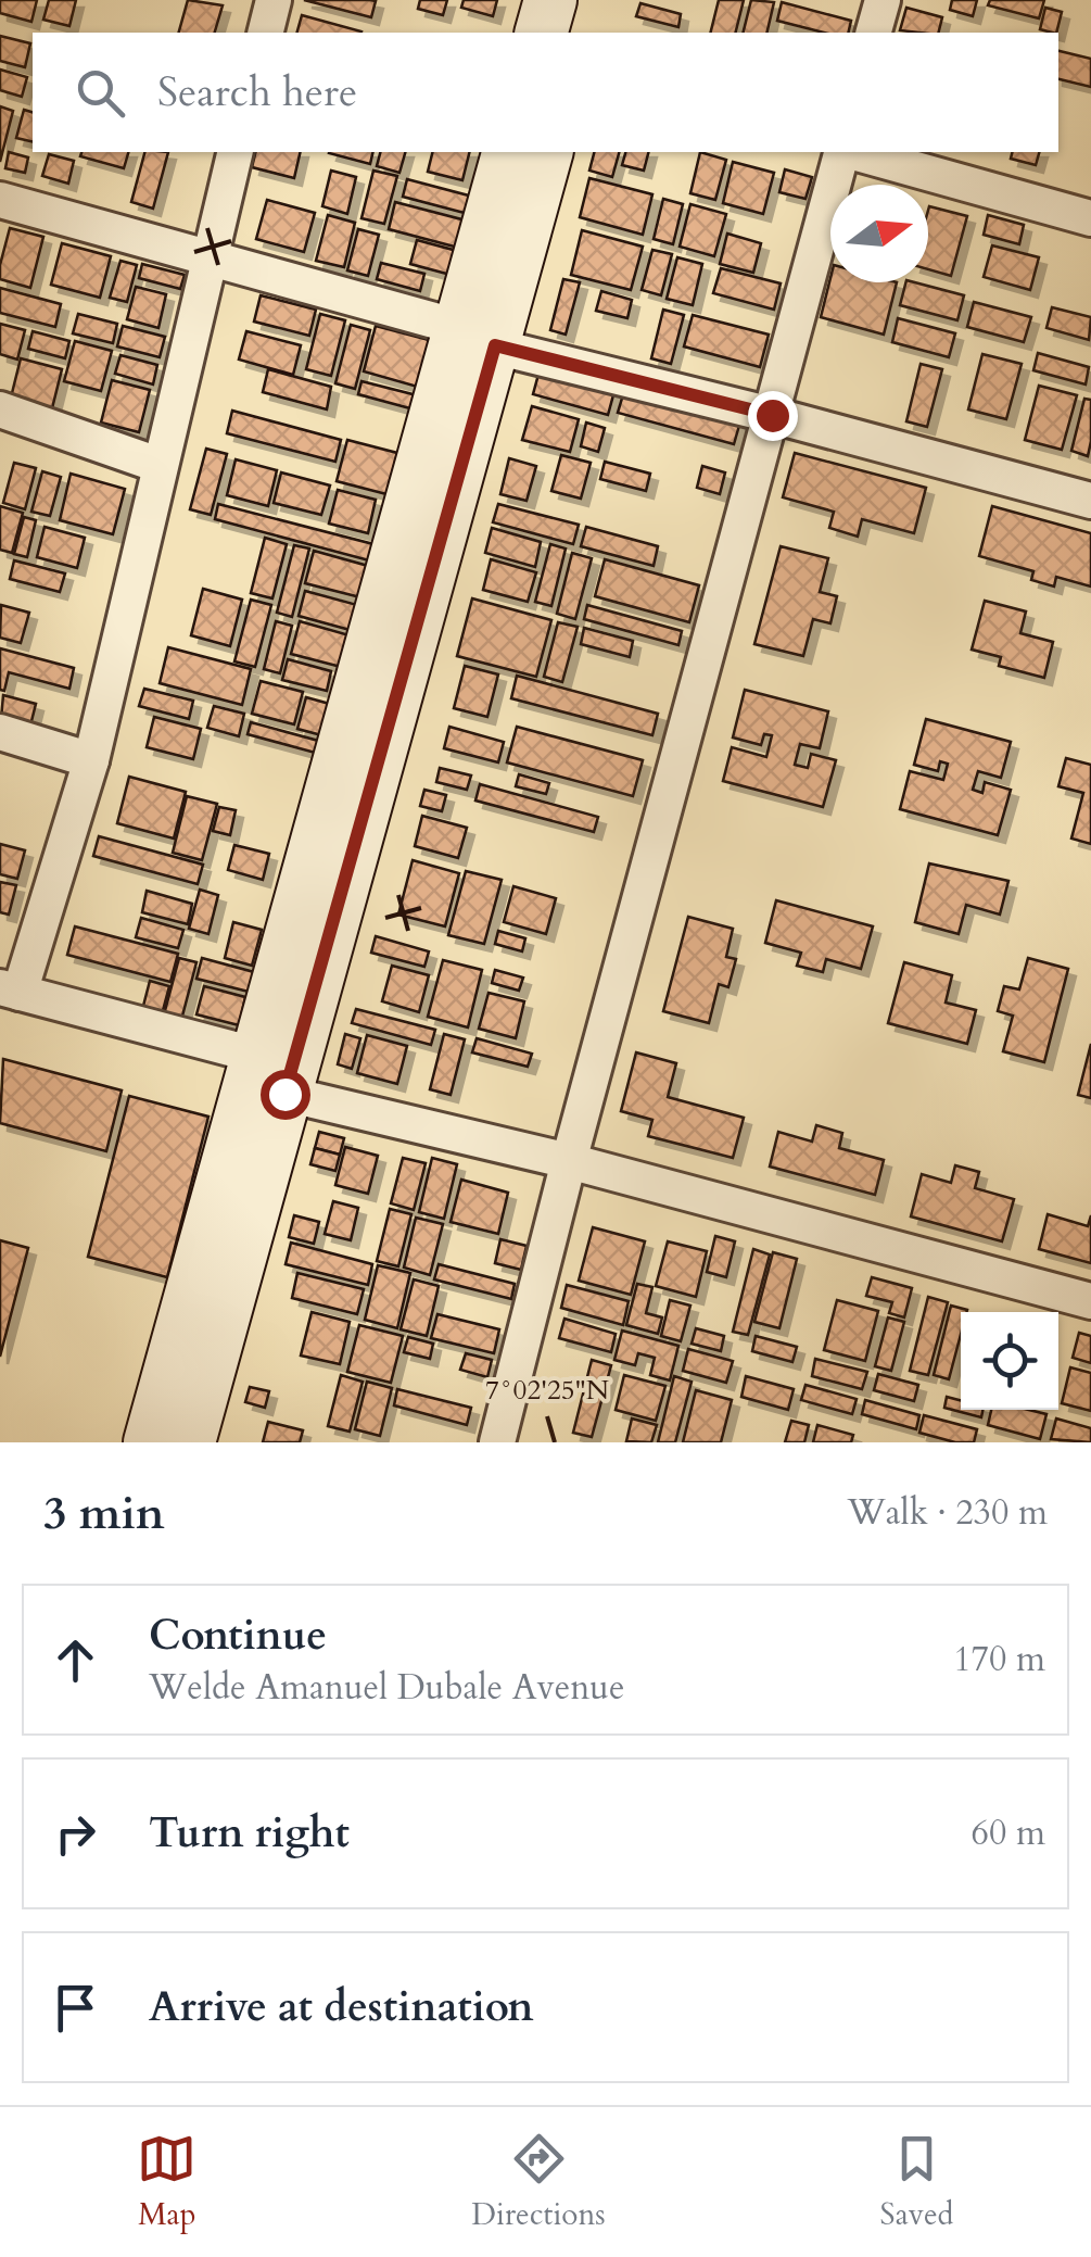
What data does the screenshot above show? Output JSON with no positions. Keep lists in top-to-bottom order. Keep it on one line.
{"north":"right","page":{"search":"Search here","heading":["3 min","Walk · 230 m"],"list":[["Continue","Welde Amanuel Dubale Avenue","170 m"],["Turn right","60 m"],"Arrive at destination"],"nav":["Map","Directions","Saved"]},"coordinates":["7°02'25\"N"]}
